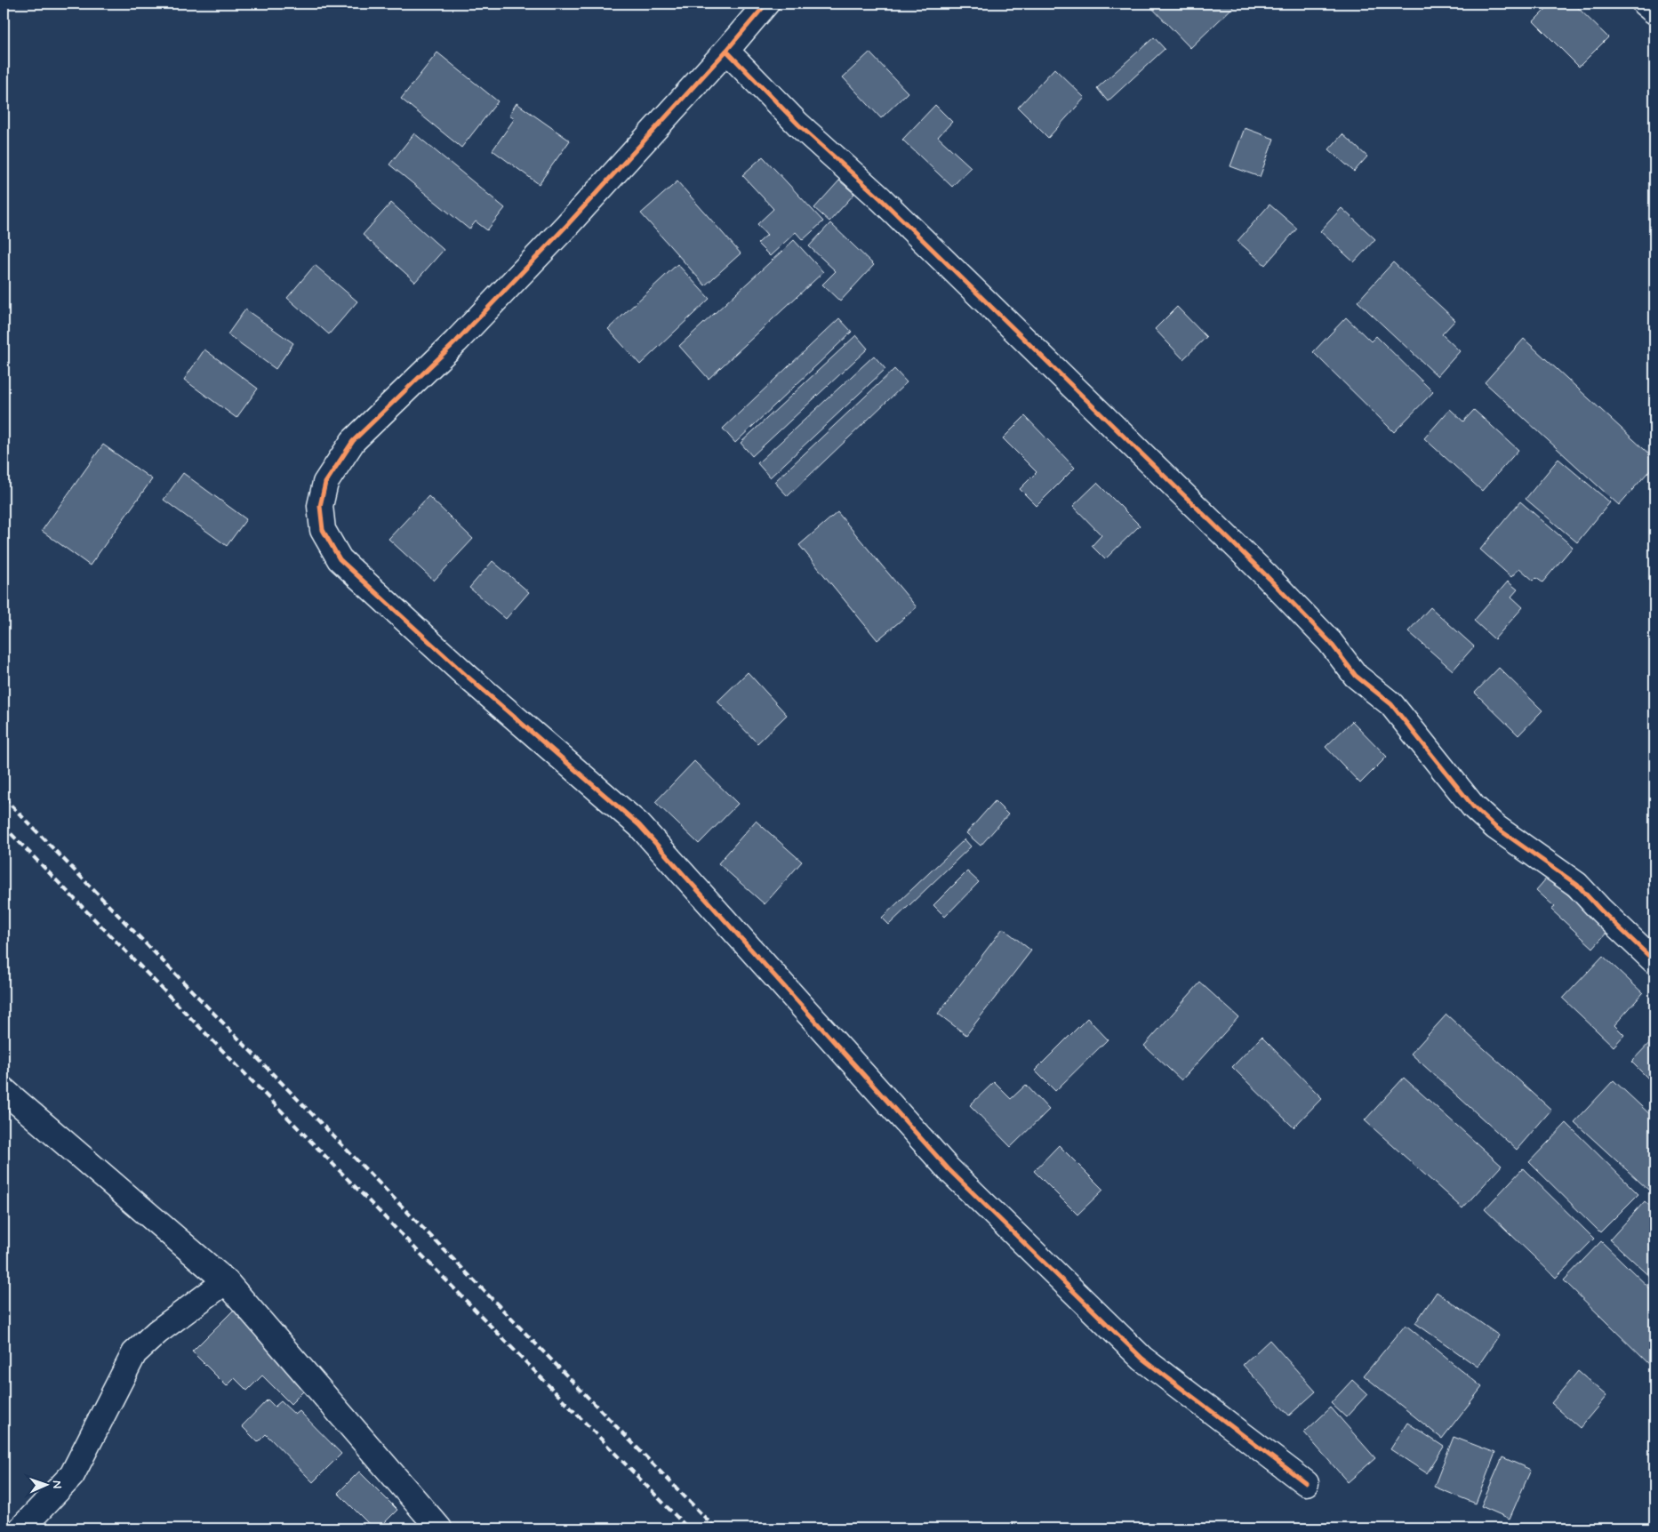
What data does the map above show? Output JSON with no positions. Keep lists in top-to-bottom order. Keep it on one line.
{"north":"right"}
